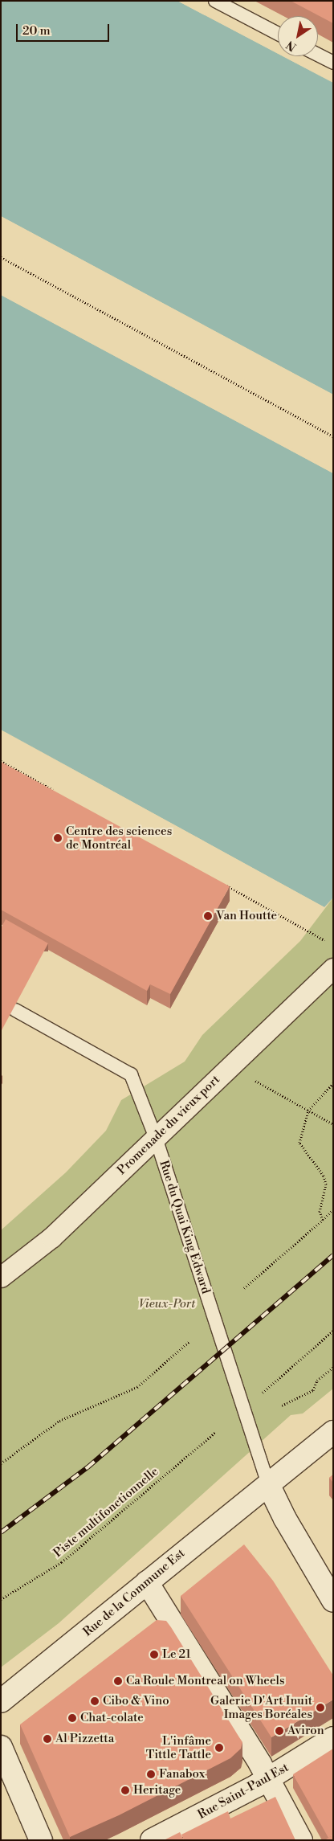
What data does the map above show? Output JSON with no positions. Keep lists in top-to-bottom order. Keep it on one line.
{"streets":{"street":["Promenade du vieux port","Rue de la Commune Est","Rue Saint-Paul Est"],"lane":["Rue du Quai King Edward"],"path":["Piste multifonctionnelle"]},"crossings":[["Promenade du vieux port","Rue du Quai King Edward"],["Rue du Quai King Edward","Rue de la Commune Est"]],"parks":["Vieux-Port"],"places":["Centre des sciences de Montréal","Van Houtte","Le 21","Ca Roule Montreal on Wheels","Cibo & Vino","Galerie D'Art Inuit Images Boréales","Chat-colate","Aviron","Al Pizzetta","L'infâme Tittle Tattle","Fanabox","Heritage"],"scale_bar":"20 m","north":"bottom left"}
